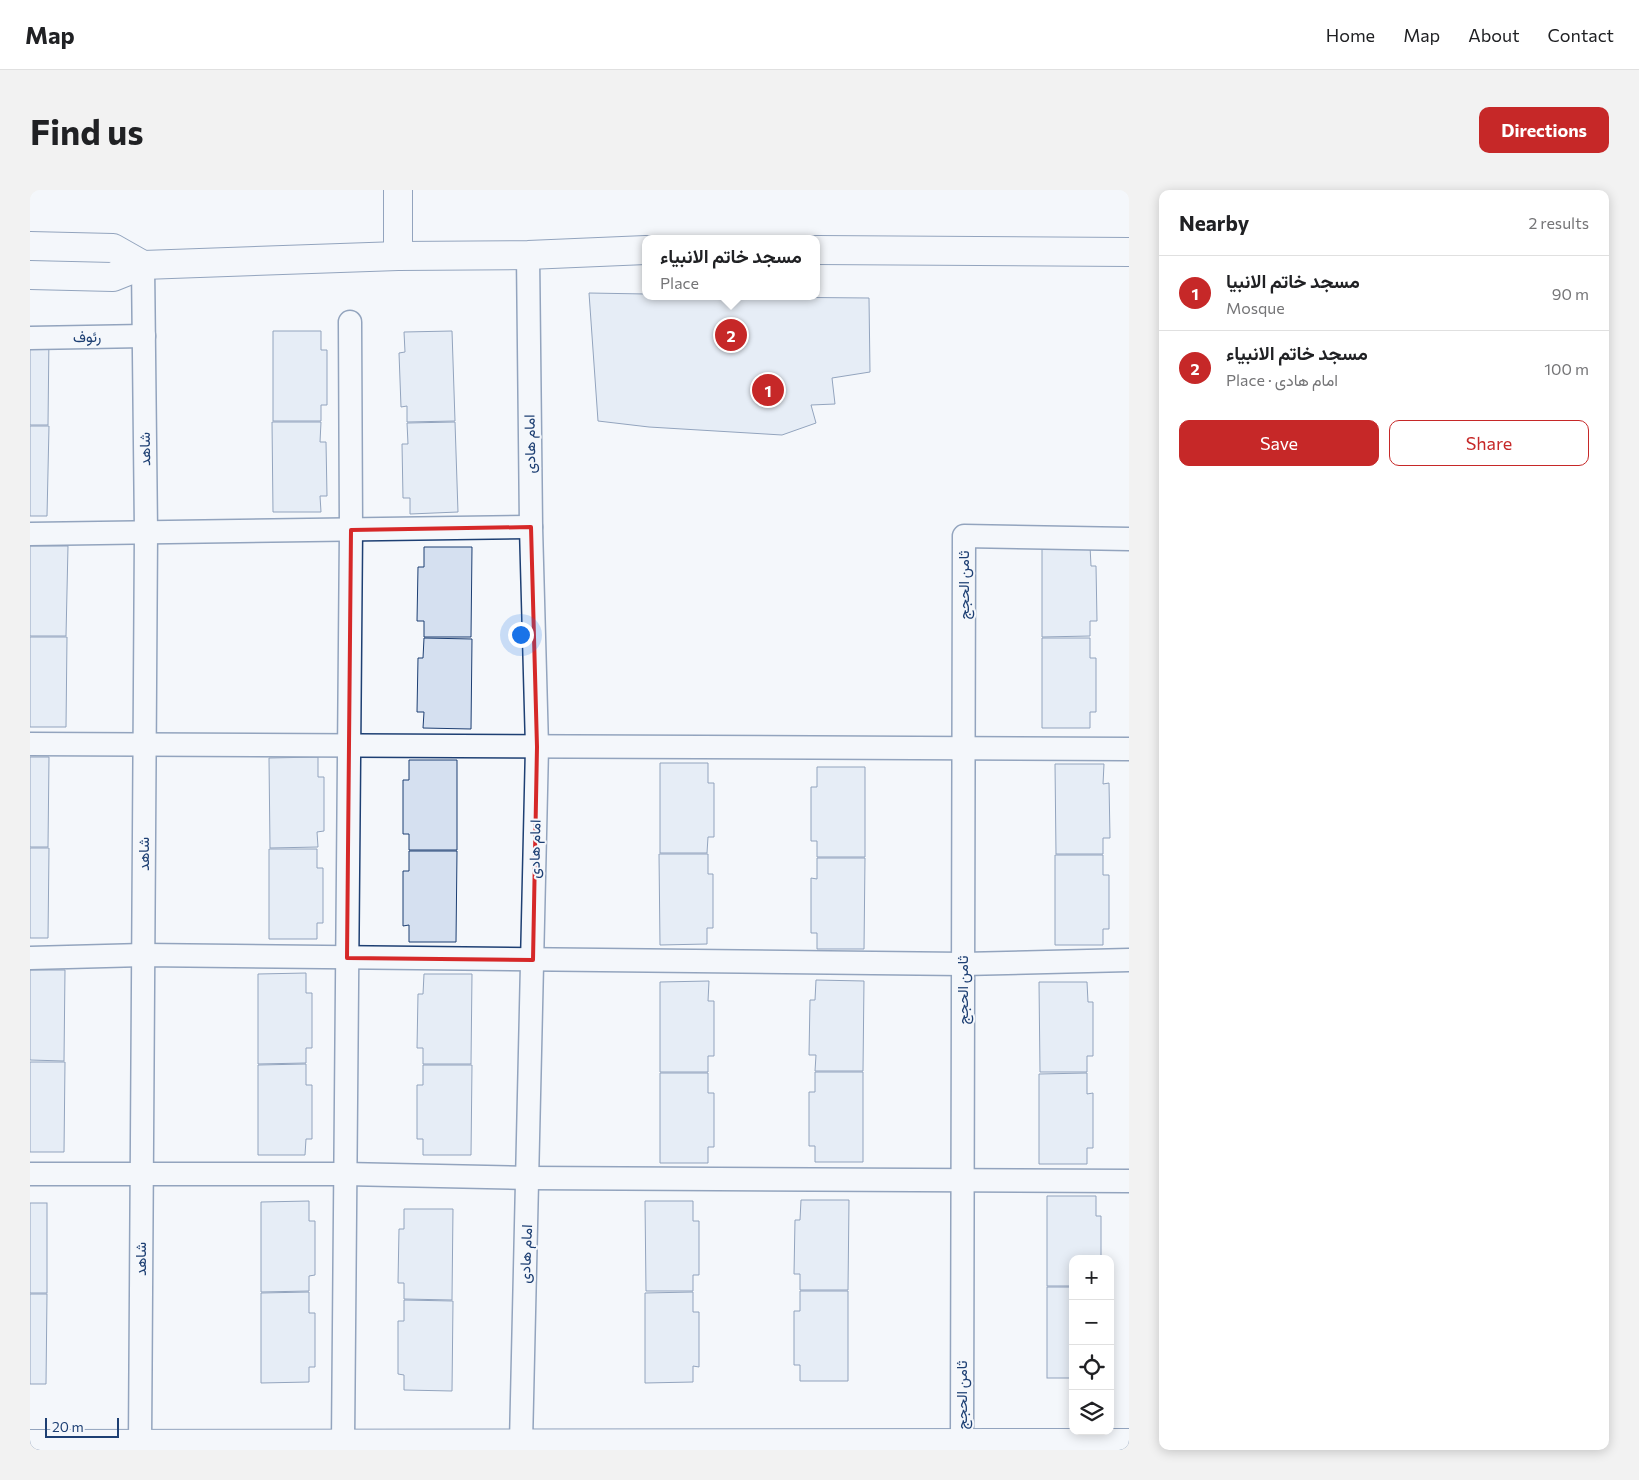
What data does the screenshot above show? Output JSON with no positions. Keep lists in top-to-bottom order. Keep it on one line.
{"streets":{"street":["رئوف","امام هادی","شاهد","ثامن الحجج"]},"crossings":[["رئوف","شاهد"]],"scale_bar":"20 m","page":{"header":"Map","nav":["Home","Map","About","Contact"],"buttons":["Directions",["Save","Share"]],"title":"Find us","heading":["Nearby","2 results"],"popup":["مسجد خاتم الانبیاء","Place"],"list":[{"mark":"1","name":"مسجد خاتم الانبیا","note":"Mosque","value":"90 m"},{"mark":"2","name":"مسجد خاتم الانبیاء","note":"Place · امام هادی","value":"100 m"}],"pins":["2","1"],"map_buttons":["+","−"],"scale":"20 m"}}
